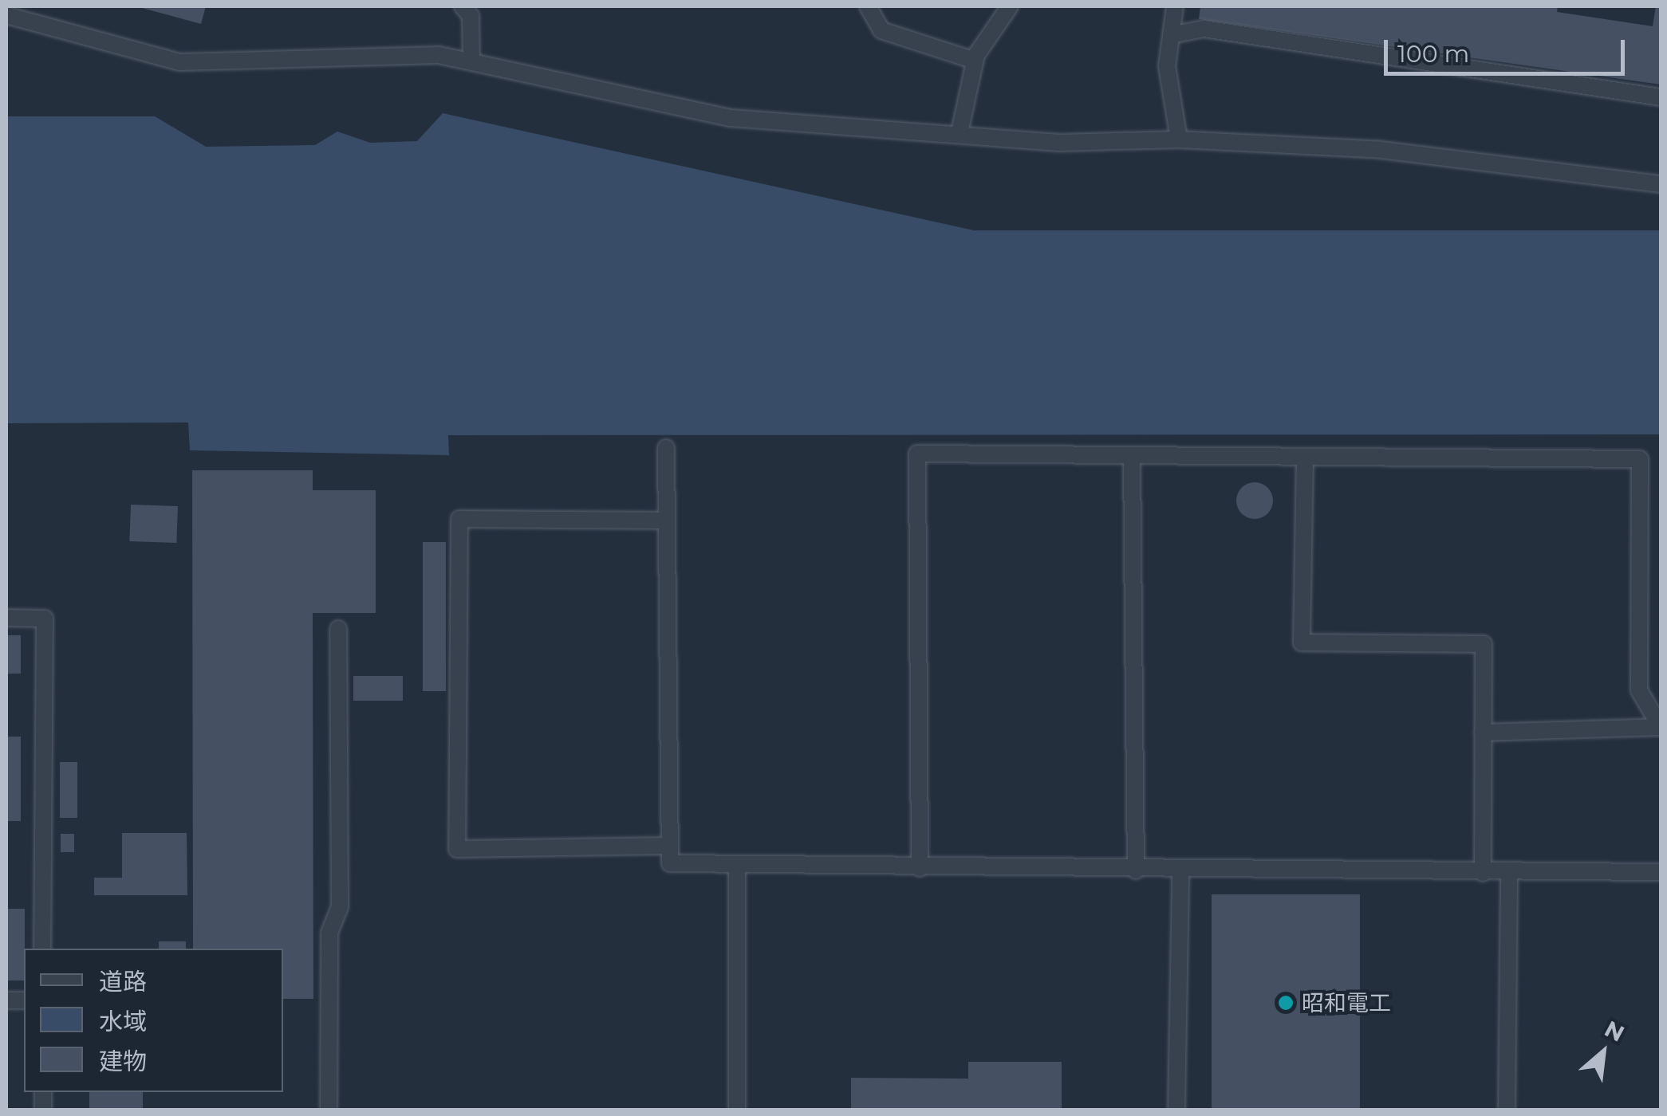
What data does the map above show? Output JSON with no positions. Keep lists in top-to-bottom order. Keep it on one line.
{"places":["昭和電工"],"legend":["道路","水域","建物"],"scale_bar":"100 m","north":"top right"}
